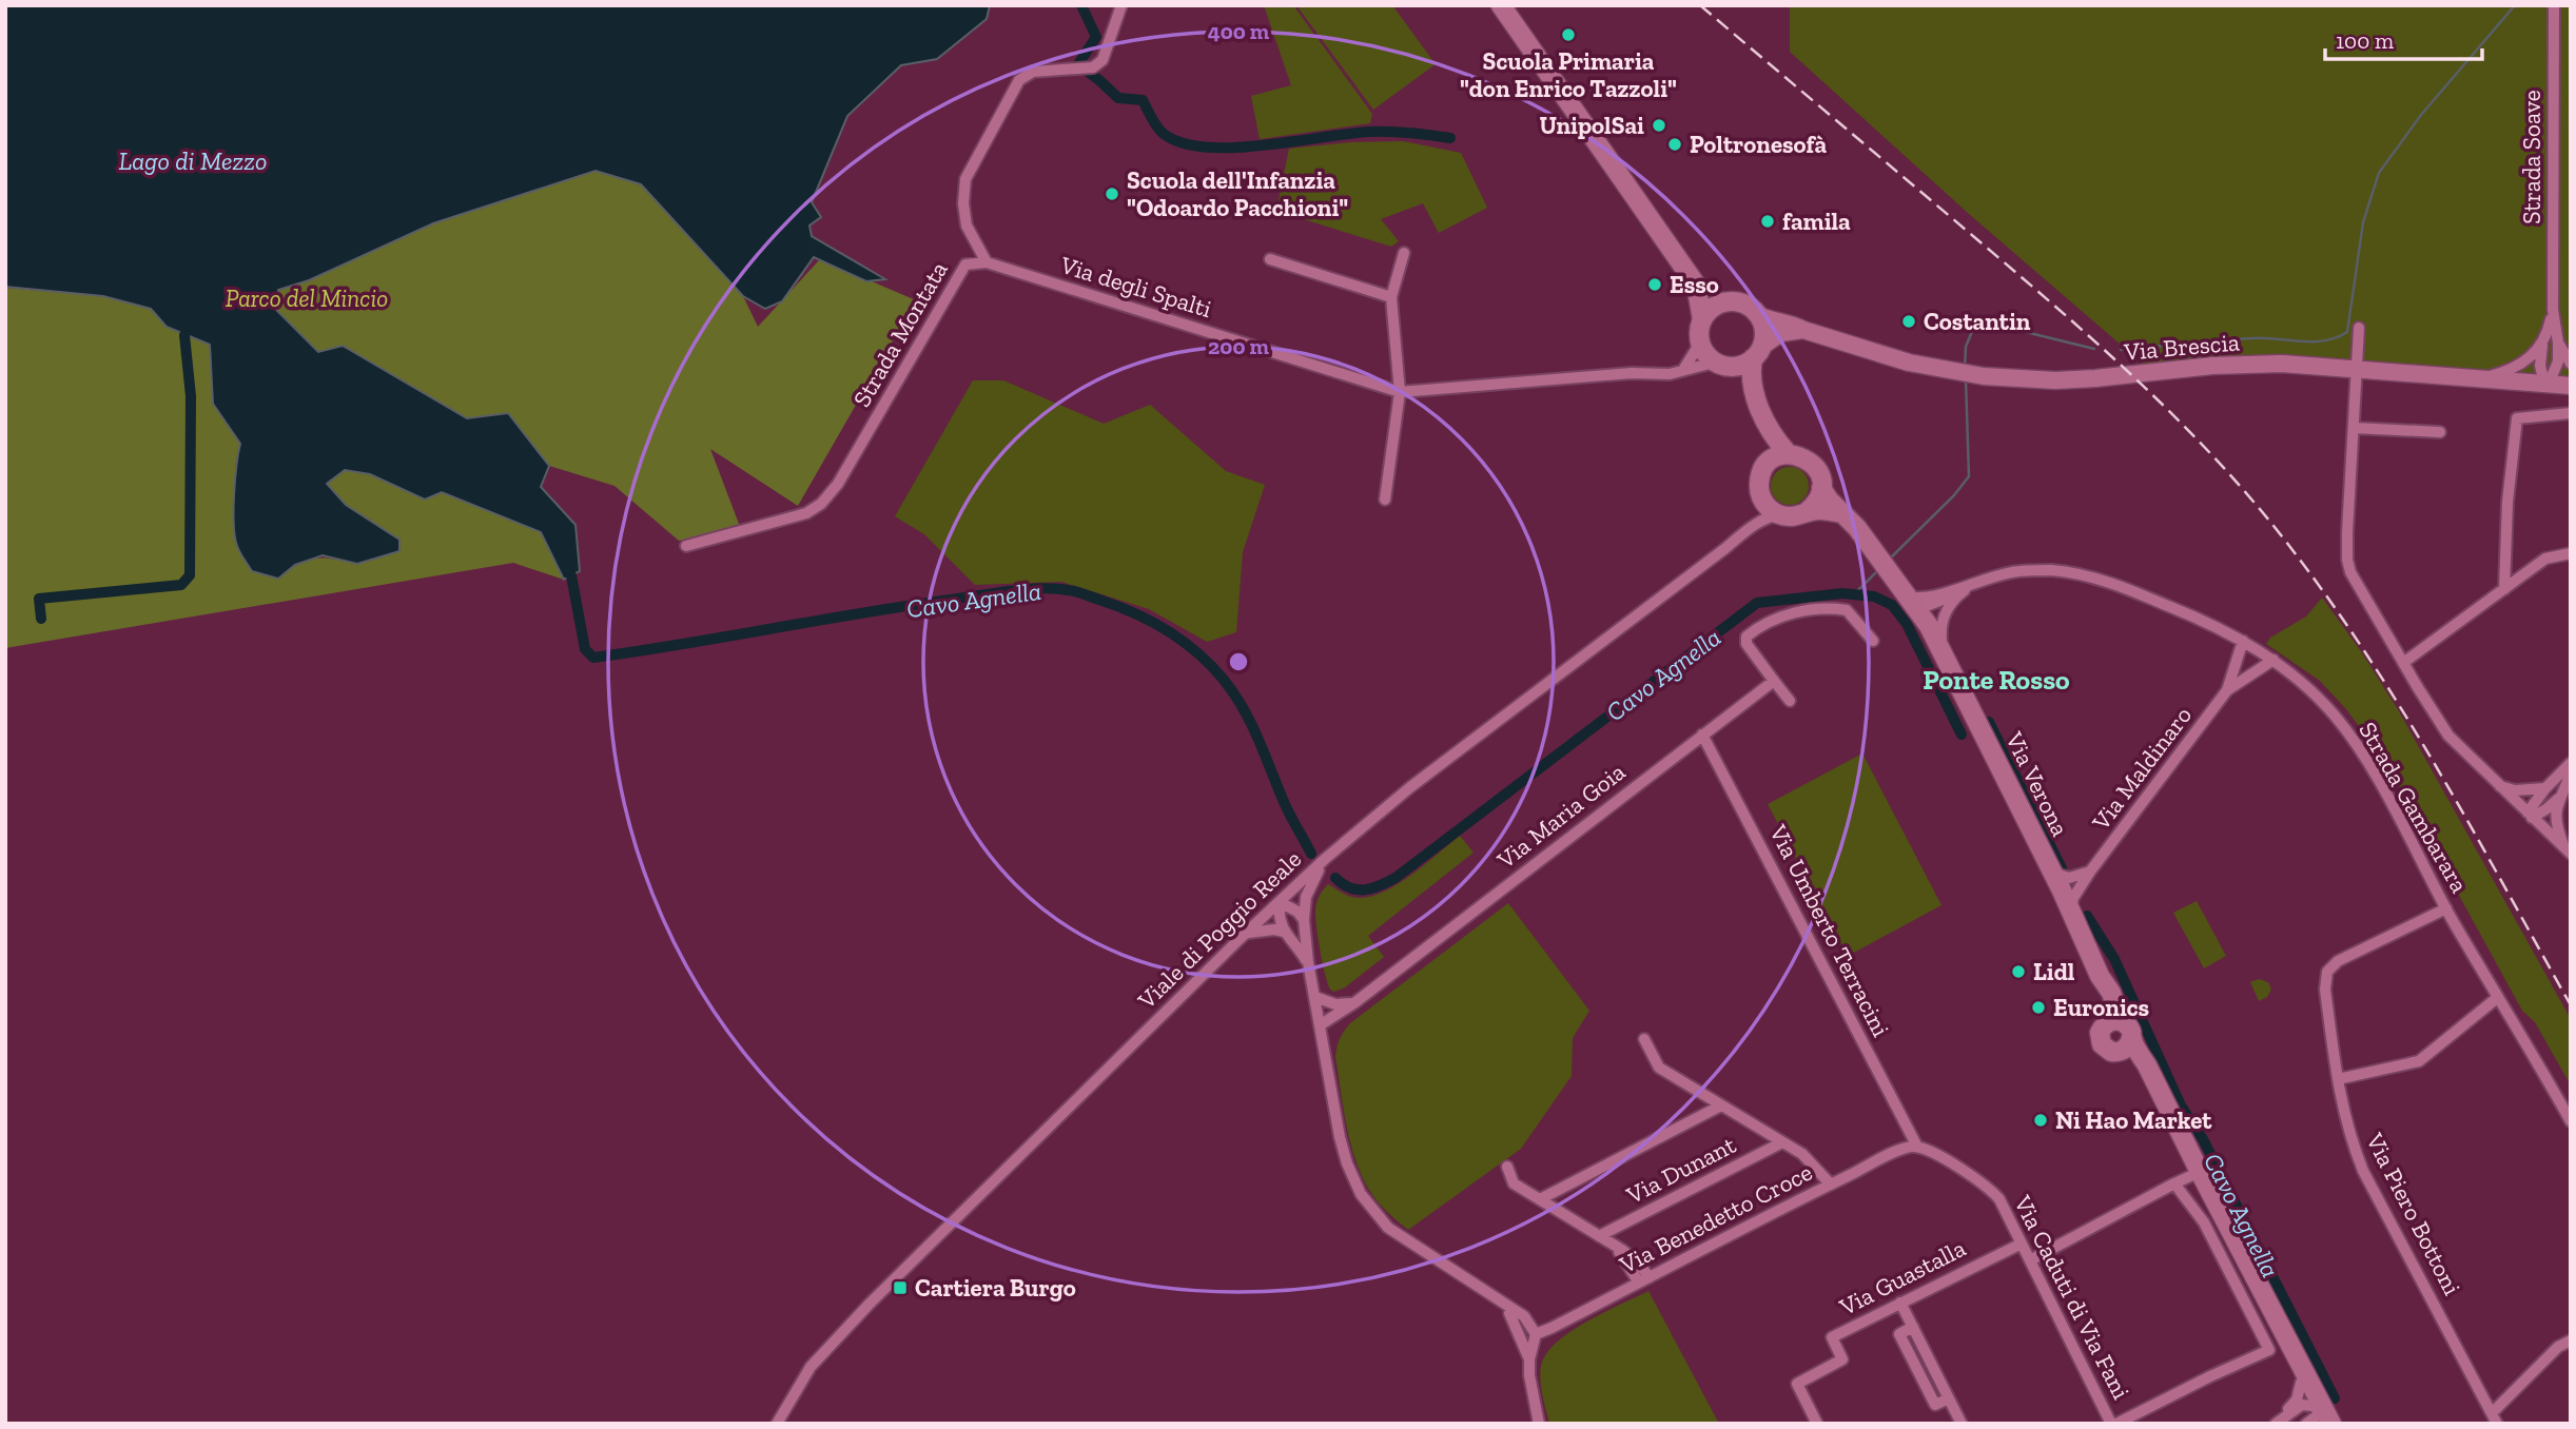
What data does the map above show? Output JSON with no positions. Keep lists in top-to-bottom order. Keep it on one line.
{"streets":{"main road":["Via Brescia","Via Verona"],"street":["Strada Soave","Via degli Spalti","Strada Montata","Via Maldinaro","Strada Gambarara","Via Maria Goia","Viale di Poggio Reale","Via Umberto Terracini","Via Dunant","Via Piero Bottoni","Via Benedetto Croce","Via Guastalla","Via Caduti di Via Fani"]},"crossings":[["Via degli Spalti","Strada Montata"],["Via degli Spalti","Via Brescia"],["Via Maldinaro","Via Verona"],["Via Maldinaro","Strada Gambarara"],["Via Verona","Strada Gambarara"],["Via Verona","Viale di Poggio Reale"],["Strada Gambarara","Via Piero Bottoni"],["Via Maria Goia","Via Umberto Terracini"],["Via Umberto Terracini","Via Benedetto Croce"],["Via Umberto Terracini","Via Caduti di Via Fani"],["Via Benedetto Croce","Via Caduti di Via Fani"],["Via Guastalla","Via Caduti di Via Fani"]],"districts":["Ponte Rosso"],"water":["Lago di Mezzo","Cavo Agnella"],"parks":["Parco del Mincio"],"places":{"other":["Scuola Primaria \"don Enrico Tazzoli\"","UnipolSai","Poltronesofà","Scuola dell'Infanzia \"Odoardo Pacchioni\"","famila","Esso","Costantin","Lidl","Euronics","Ni Hao Market"],"transit":["Cartiera Burgo"]},"scale_bar":"100 m","rings":["400 m","200 m"]}
